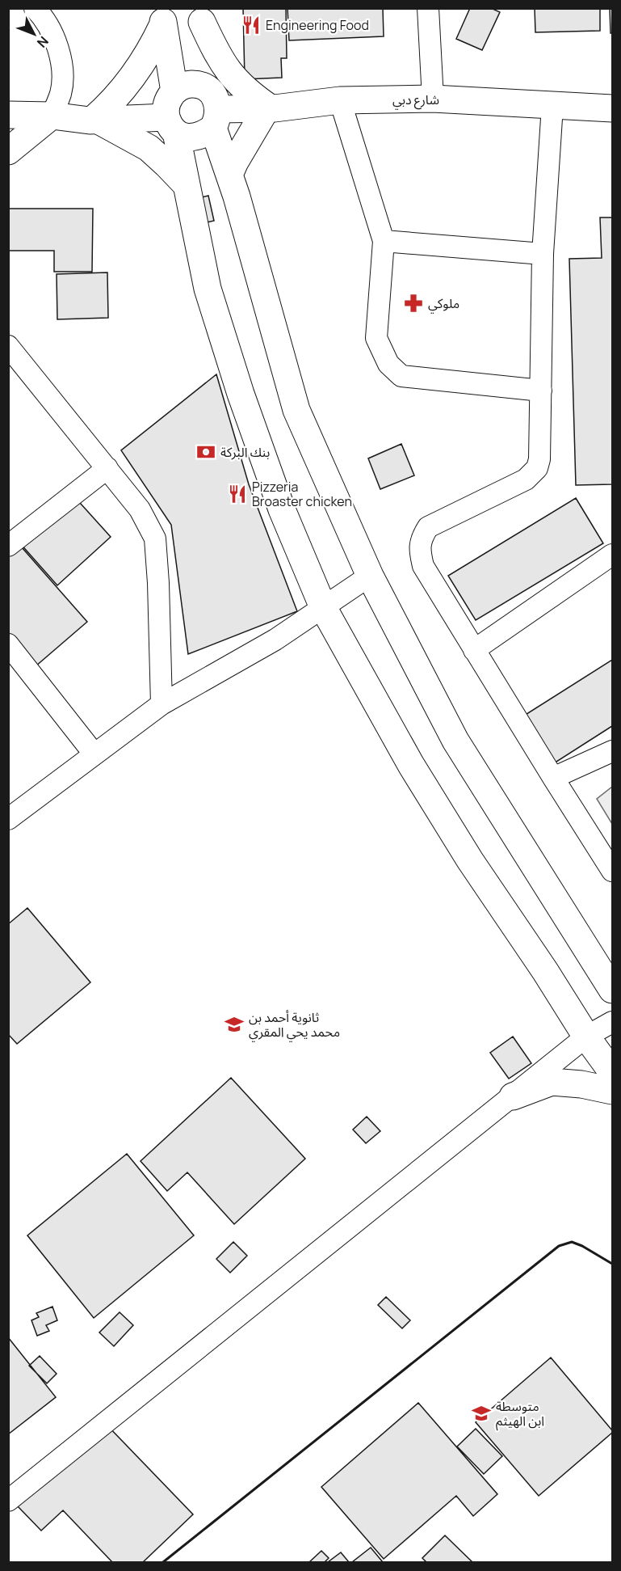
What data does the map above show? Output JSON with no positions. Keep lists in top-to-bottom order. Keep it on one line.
{"streets":{"main road":["شارع دبي"]},"places":{"restaurant":["Engineering Food","Pizzeria Broaster chicken"],"pharmacy":["ملوكي"],"bank":["بنك البركة"],"school or university":["ثانوية أحمد بن محمد يحي المقري","متوسطة ابن الهيثم"]},"north":"bottom right"}
